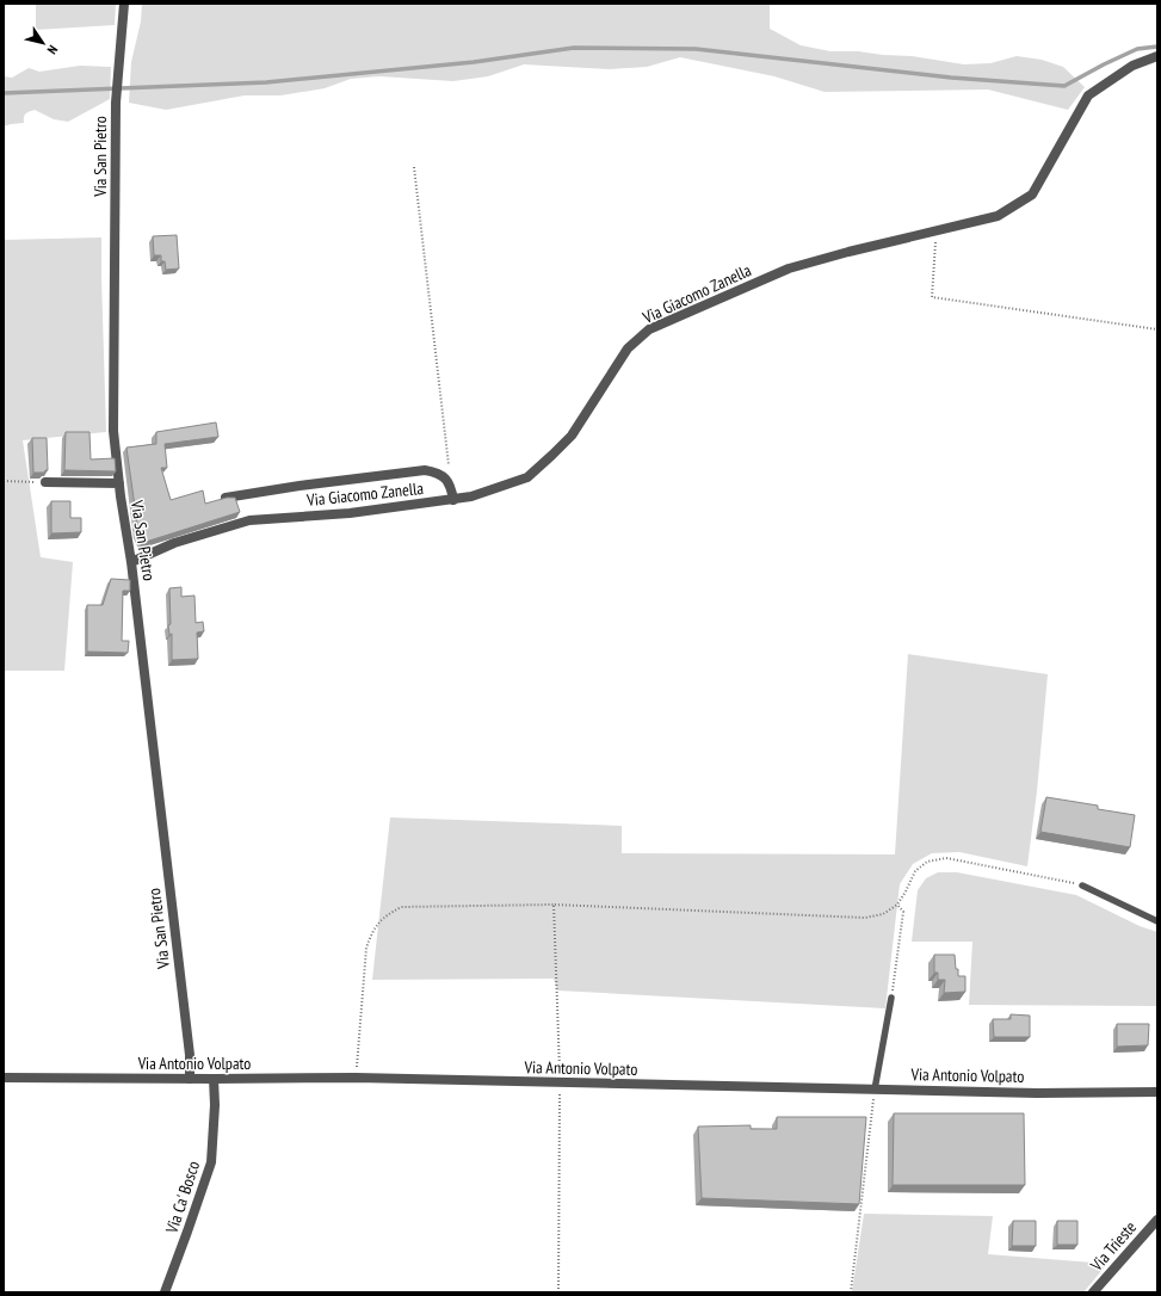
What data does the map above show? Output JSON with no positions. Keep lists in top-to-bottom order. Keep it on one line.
{"streets":{"street":["Via San Pietro","Via Giacomo Zanella","Via Antonio Volpato","Via Ca' Bosco","Via Trieste"]},"crossings":[["Via San Pietro","Via Giacomo Zanella"],["Via San Pietro","Via Antonio Volpato"],["Via Antonio Volpato","Via Ca' Bosco"]],"north":"bottom right"}
